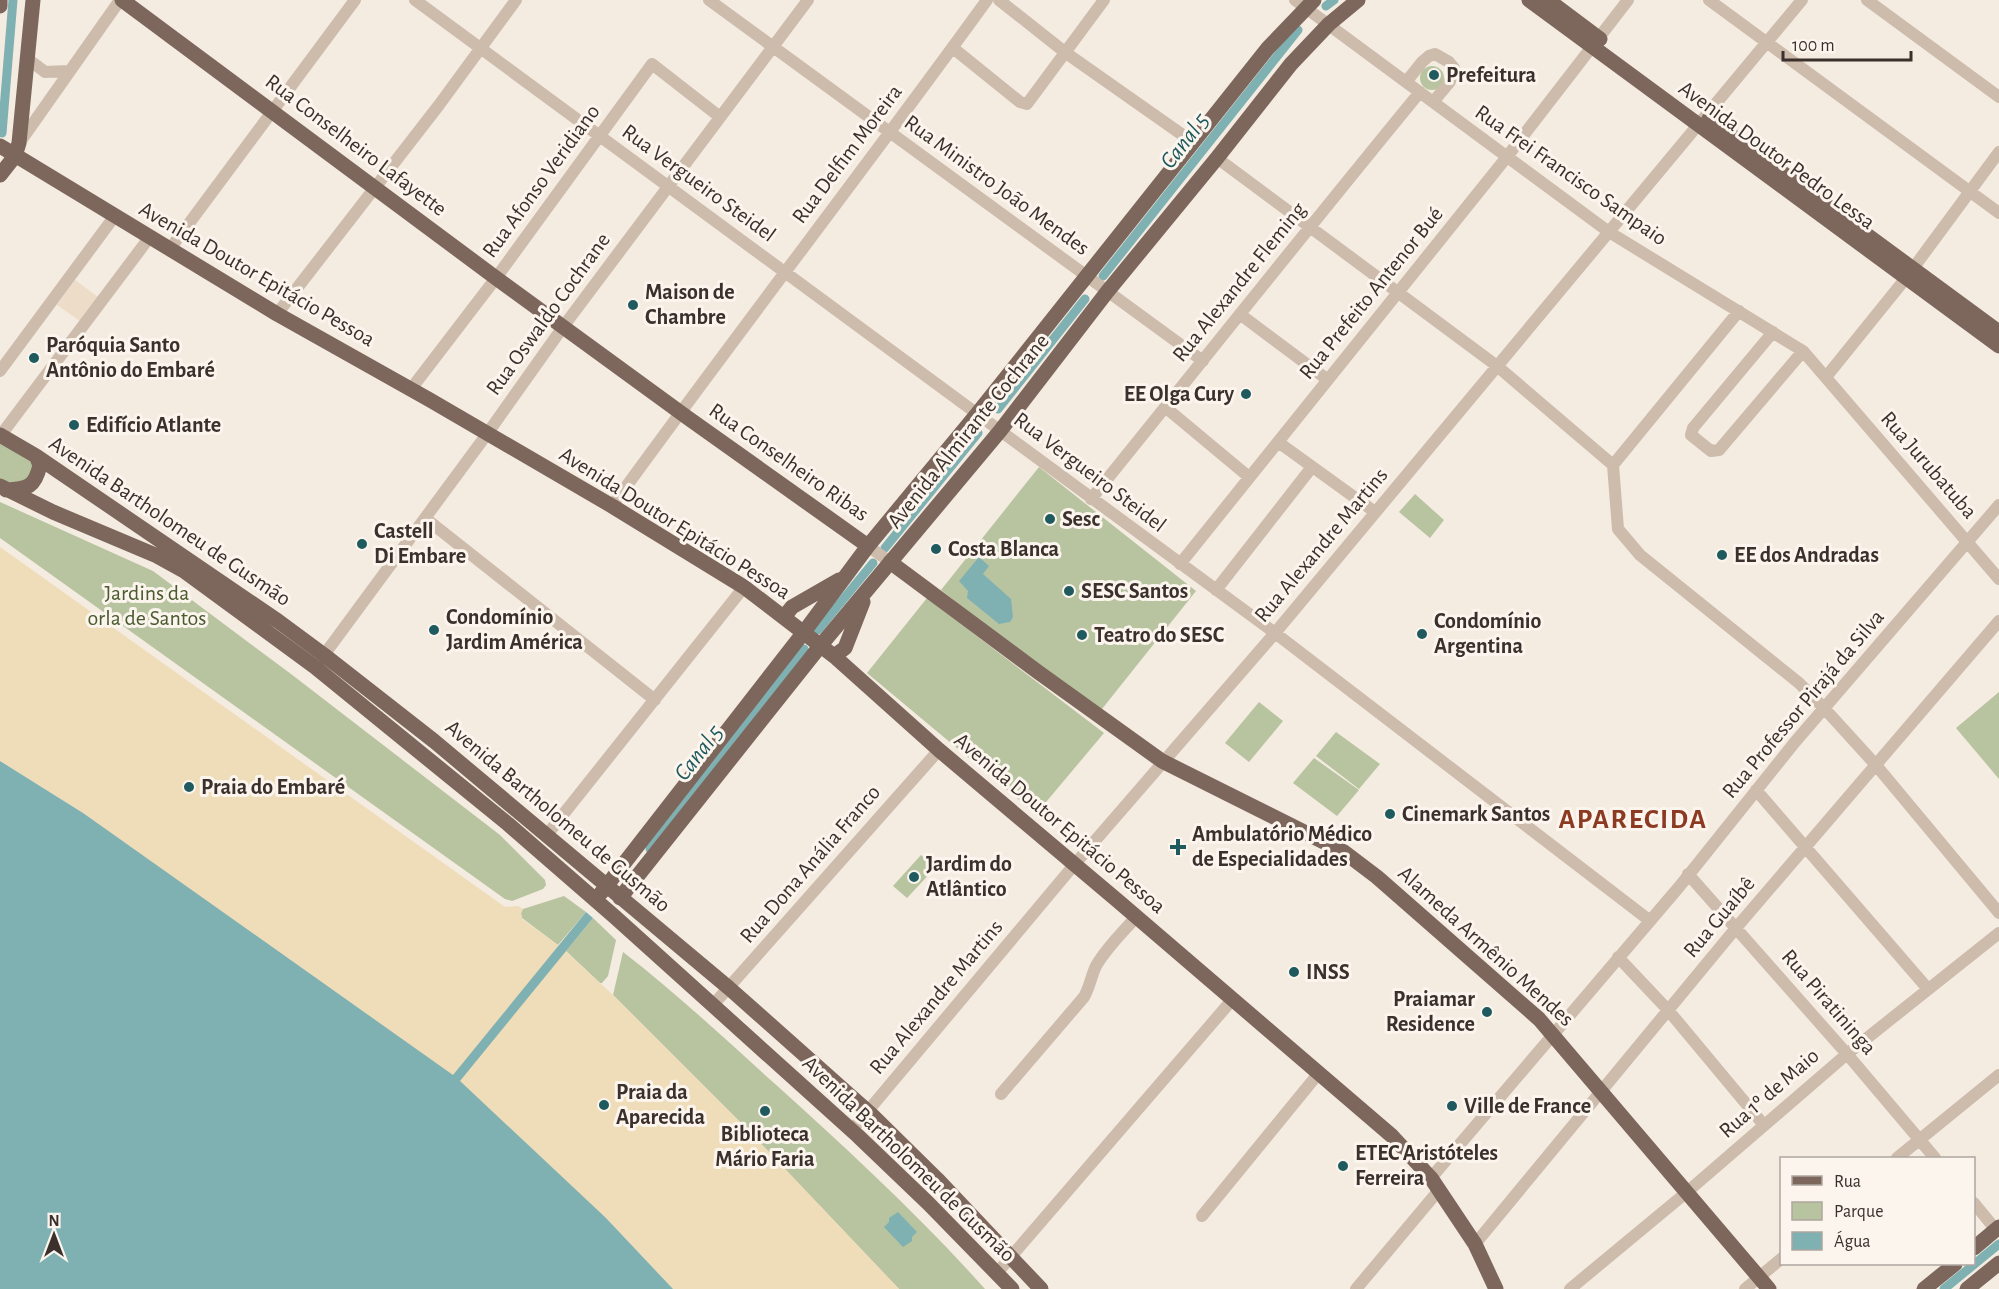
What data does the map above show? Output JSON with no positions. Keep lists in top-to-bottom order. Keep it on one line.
{"streets":{"main road":["Rua Conselheiro Lafayette","Avenida Doutor Pedro Lessa","Avenida Doutor Epitácio Pessoa","Avenida Almirante Cochrane","Rua Conselheiro Ribas","Avenida Bartholomeu de Gusmão","Alameda Armênio Mendes"],"street":["Rua Delfim Moreira","Rua Frei Francisco Sampaio","Rua Afonso Veridiano","Rua Vergueiro Steidel","Rua Ministro João Mendes","Rua Alexandre Fleming","Rua Prefeito Antenor Bué","Rua Oswaldo Cochrane","Rua Jurubatuba","Rua Alexandre Martins","Rua Professor Pirajá da Silva","Rua Dona Anália Franco","Rua Guaíbê","Rua Piratininga","Rua 1º de Maio"]},"crossings":[["Rua Conselheiro Lafayette","Rua Afonso Veridiano"],["Rua Conselheiro Lafayette","Rua Oswaldo Cochrane"],["Rua Conselheiro Lafayette","Rua Conselheiro Ribas"],["Rua Delfim Moreira","Rua Vergueiro Steidel"],["Rua Delfim Moreira","Rua Ministro João Mendes"],["Rua Delfim Moreira","Avenida Doutor Epitácio Pessoa"],["Rua Delfim Moreira","Rua Conselheiro Ribas"],["Avenida Doutor Pedro Lessa","Rua Prefeito Antenor Bué"],["Avenida Doutor Pedro Lessa","Rua Alexandre Martins"],["Rua Frei Francisco Sampaio","Rua Alexandre Fleming"],["Rua Frei Francisco Sampaio","Rua Prefeito Antenor Bué"],["Rua Frei Francisco Sampaio","Avenida Almirante Cochrane"],["Rua Frei Francisco Sampaio","Rua Jurubatuba"],["Rua Frei Francisco Sampaio","Rua Alexandre Martins"],["Rua Afonso Veridiano","Rua Vergueiro Steidel"],["Rua Afonso Veridiano","Avenida Doutor Epitácio Pessoa"],["Rua Afonso Veridiano","Rua Oswaldo Cochrane"],["Rua Vergueiro Steidel","Rua Alexandre Fleming"],["Rua Vergueiro Steidel","Rua Prefeito Antenor Bué"],["Rua Vergueiro Steidel","Rua Oswaldo Cochrane"],["Rua Vergueiro Steidel","Avenida Almirante Cochrane"],["Rua Vergueiro Steidel","Rua Alexandre Martins"],["Rua Vergueiro Steidel","Rua Professor Pirajá da Silva"],["Rua Ministro João Mendes","Rua Alexandre Fleming"],["Rua Ministro João Mendes","Rua Oswaldo Cochrane"],["Rua Ministro João Mendes","Avenida Almirante Cochrane"],["Avenida Doutor Epitácio Pessoa","Rua Oswaldo Cochrane"],["Avenida Doutor Epitácio Pessoa","Avenida Almirante Cochrane"],["Avenida Doutor Epitácio Pessoa","Rua Alexandre Martins"],["Avenida Doutor Epitácio Pessoa","Rua Professor Pirajá da Silva"],["Avenida Doutor Epitácio Pessoa","Rua Dona Anália Franco"],["Avenida Doutor Epitácio Pessoa","Rua Guaíbê"],["Rua Oswaldo Cochrane","Rua Conselheiro Ribas"],["Rua Oswaldo Cochrane","Avenida Bartholomeu de Gusmão"],["Avenida Almirante Cochrane","Rua Conselheiro Ribas"],["Avenida Almirante Cochrane","Avenida Bartholomeu de Gusmão"],["Rua Conselheiro Ribas","Rua Alexandre Martins"],["Rua Conselheiro Ribas","Alameda Armênio Mendes"],["Rua Jurubatuba","Rua Professor Pirajá da Silva"],["Avenida Bartholomeu de Gusmão","Rua Alexandre Martins"],["Avenida Bartholomeu de Gusmão","Rua Dona Anália Franco"],["Rua Alexandre Martins","Alameda Armênio Mendes"],["Rua Professor Pirajá da Silva","Alameda Armênio Mendes"],["Rua Professor Pirajá da Silva","Rua Piratininga"],["Rua Guaíbê","Alameda Armênio Mendes"],["Rua Guaíbê","Rua Piratininga"],["Alameda Armênio Mendes","Rua 1º de Maio"],["Rua Piratininga","Rua 1º de Maio"]],"districts":["APARECIDA"],"water":["Canal 5"],"parks":["Jardins da orla de Santos"],"places":{"other":["Prefeitura","Maison de Chambre","Paróquia Santo Antônio do Embaré","EE Olga Cury","Edifício Atlante","Sesc","Castell Di Embare","Costa Blanca","EE dos Andradas","SESC Santos","Condomínio Jardim América","Condomínio Argentina","Teatro do SESC","Praia do Embaré","Cinemark Santos","Jardim do Atlântico","INSS","Praiamar Residence","Praia da Aparecida","Ville de France","Biblioteca Mário Faria","ETEC Aristóteles Ferreira"],"health":["Ambulatório Médico de Especialidades"]},"legend":["Rua","Parque","Água"],"scale_bar":"100 m","north":"top"}
